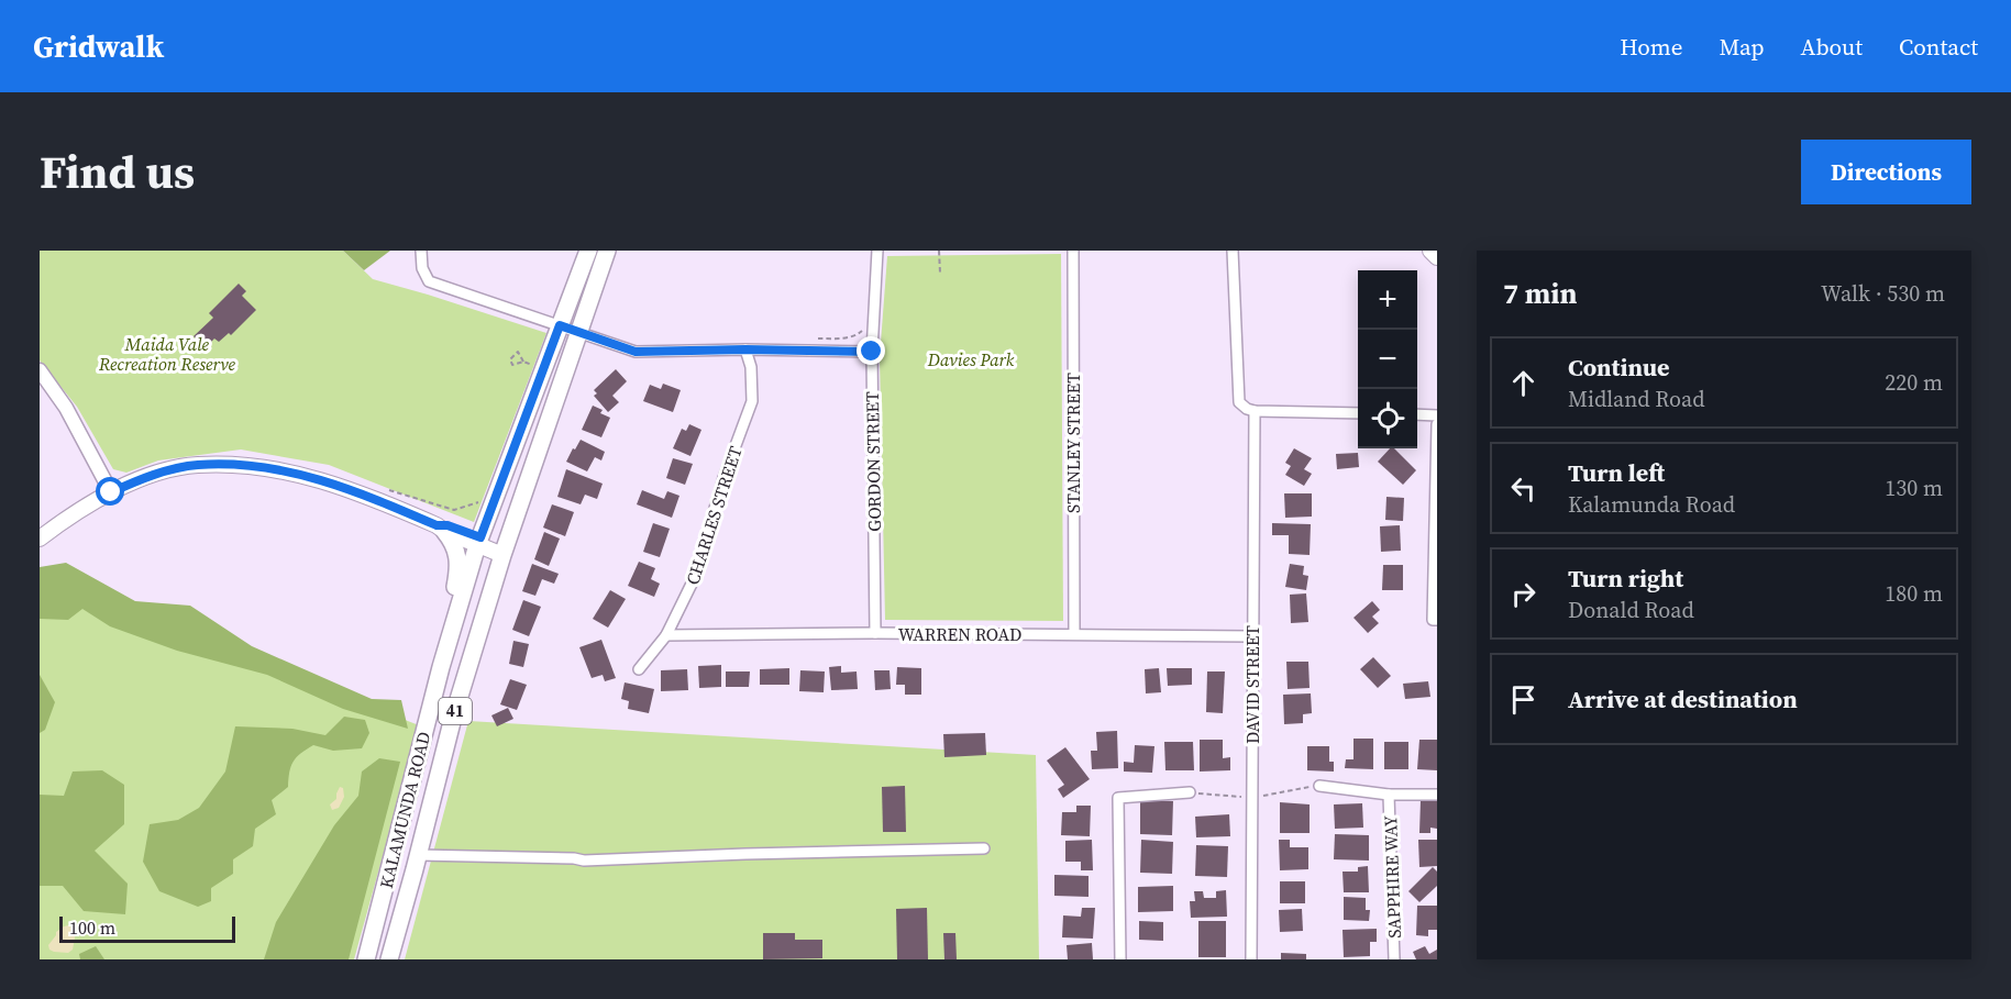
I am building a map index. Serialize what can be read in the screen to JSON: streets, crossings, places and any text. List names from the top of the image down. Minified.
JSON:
{"streets":{"main road":["41","KALAMUNDA ROAD"],"street":["STANLEY STREET","GORDON STREET","CHARLES STREET","WARREN ROAD","DAVID STREET","SAPPHIRE WAY"]},"crossings":[["STANLEY STREET","WARREN ROAD"],["GORDON STREET","WARREN ROAD"],["CHARLES STREET","WARREN ROAD"],["WARREN ROAD","DAVID STREET"]],"parks":["Maida Vale Recreation Reserve","Davies Park"],"scale_bar":"100 m","page":{"header":"Gridwalk","nav":["Home","Map","About","Contact"],"title":"Find us","buttons":"Directions","heading":["7 min","Walk · 530 m"],"map_buttons":["+","−"],"list":[["Continue","Midland Road","220 m"],["Turn left","Kalamunda Road","130 m"],["Turn right","Donald Road","180 m"],"Arrive at destination"],"scale":"100 m"}}
